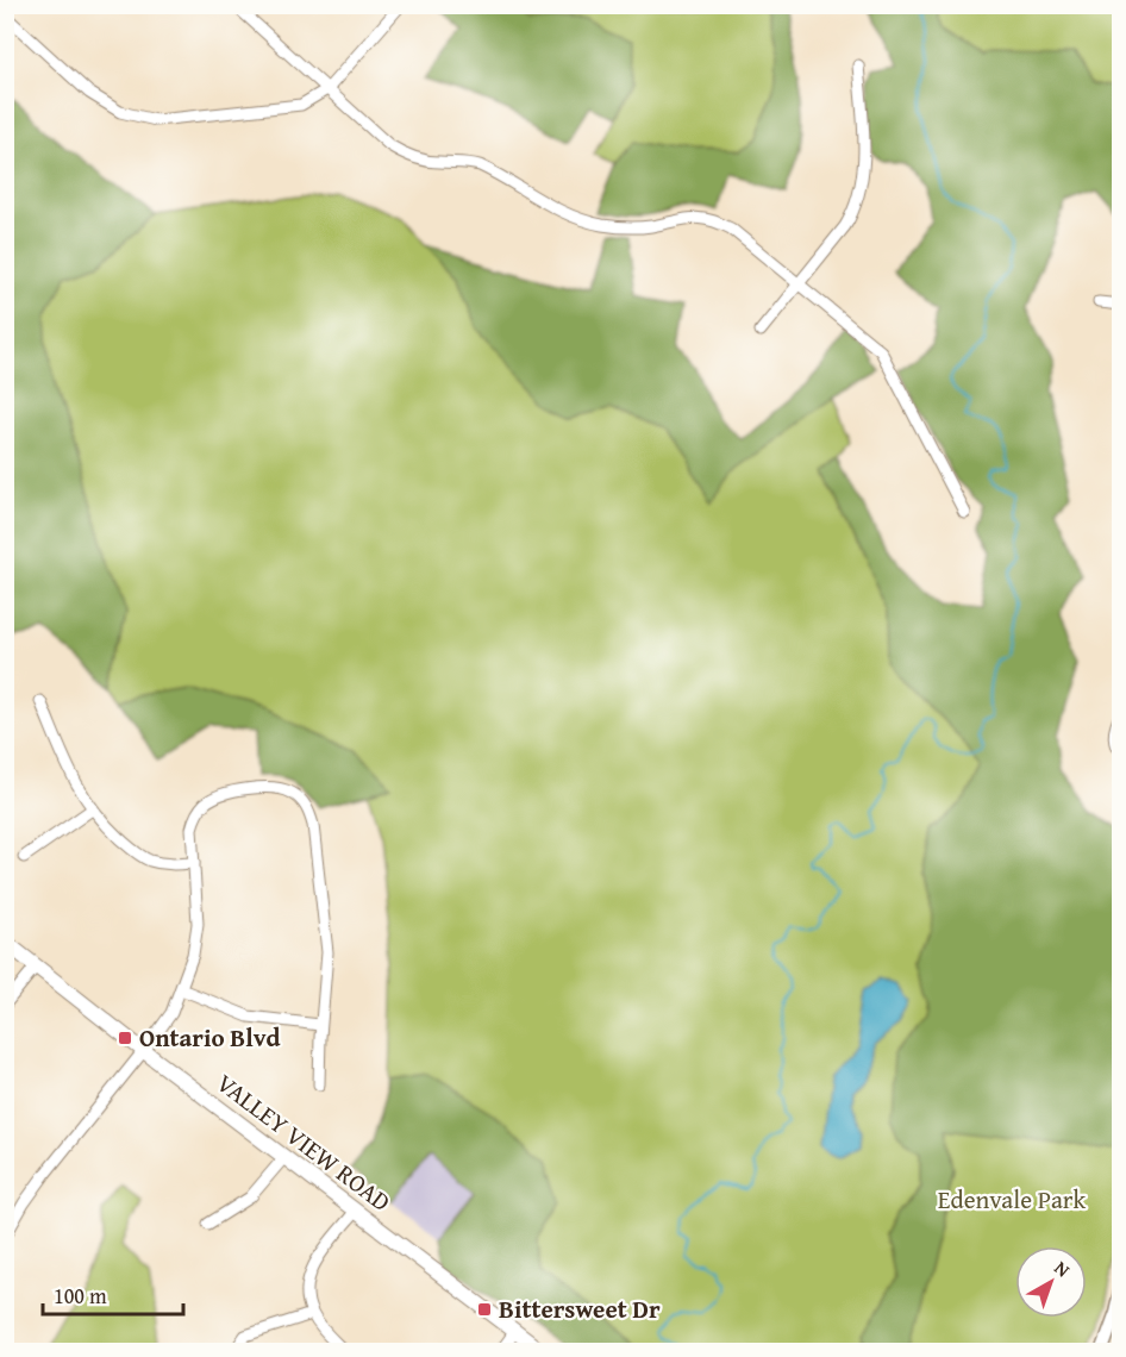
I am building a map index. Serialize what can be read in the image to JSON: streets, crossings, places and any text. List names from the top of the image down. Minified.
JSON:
{"streets":{"main road":["VALLEY VIEW ROAD"]},"parks":["Edenvale Park"],"places":{"transit":["Ontario Blvd","Bittersweet Dr"]},"scale_bar":"100 m","north":"top right"}
